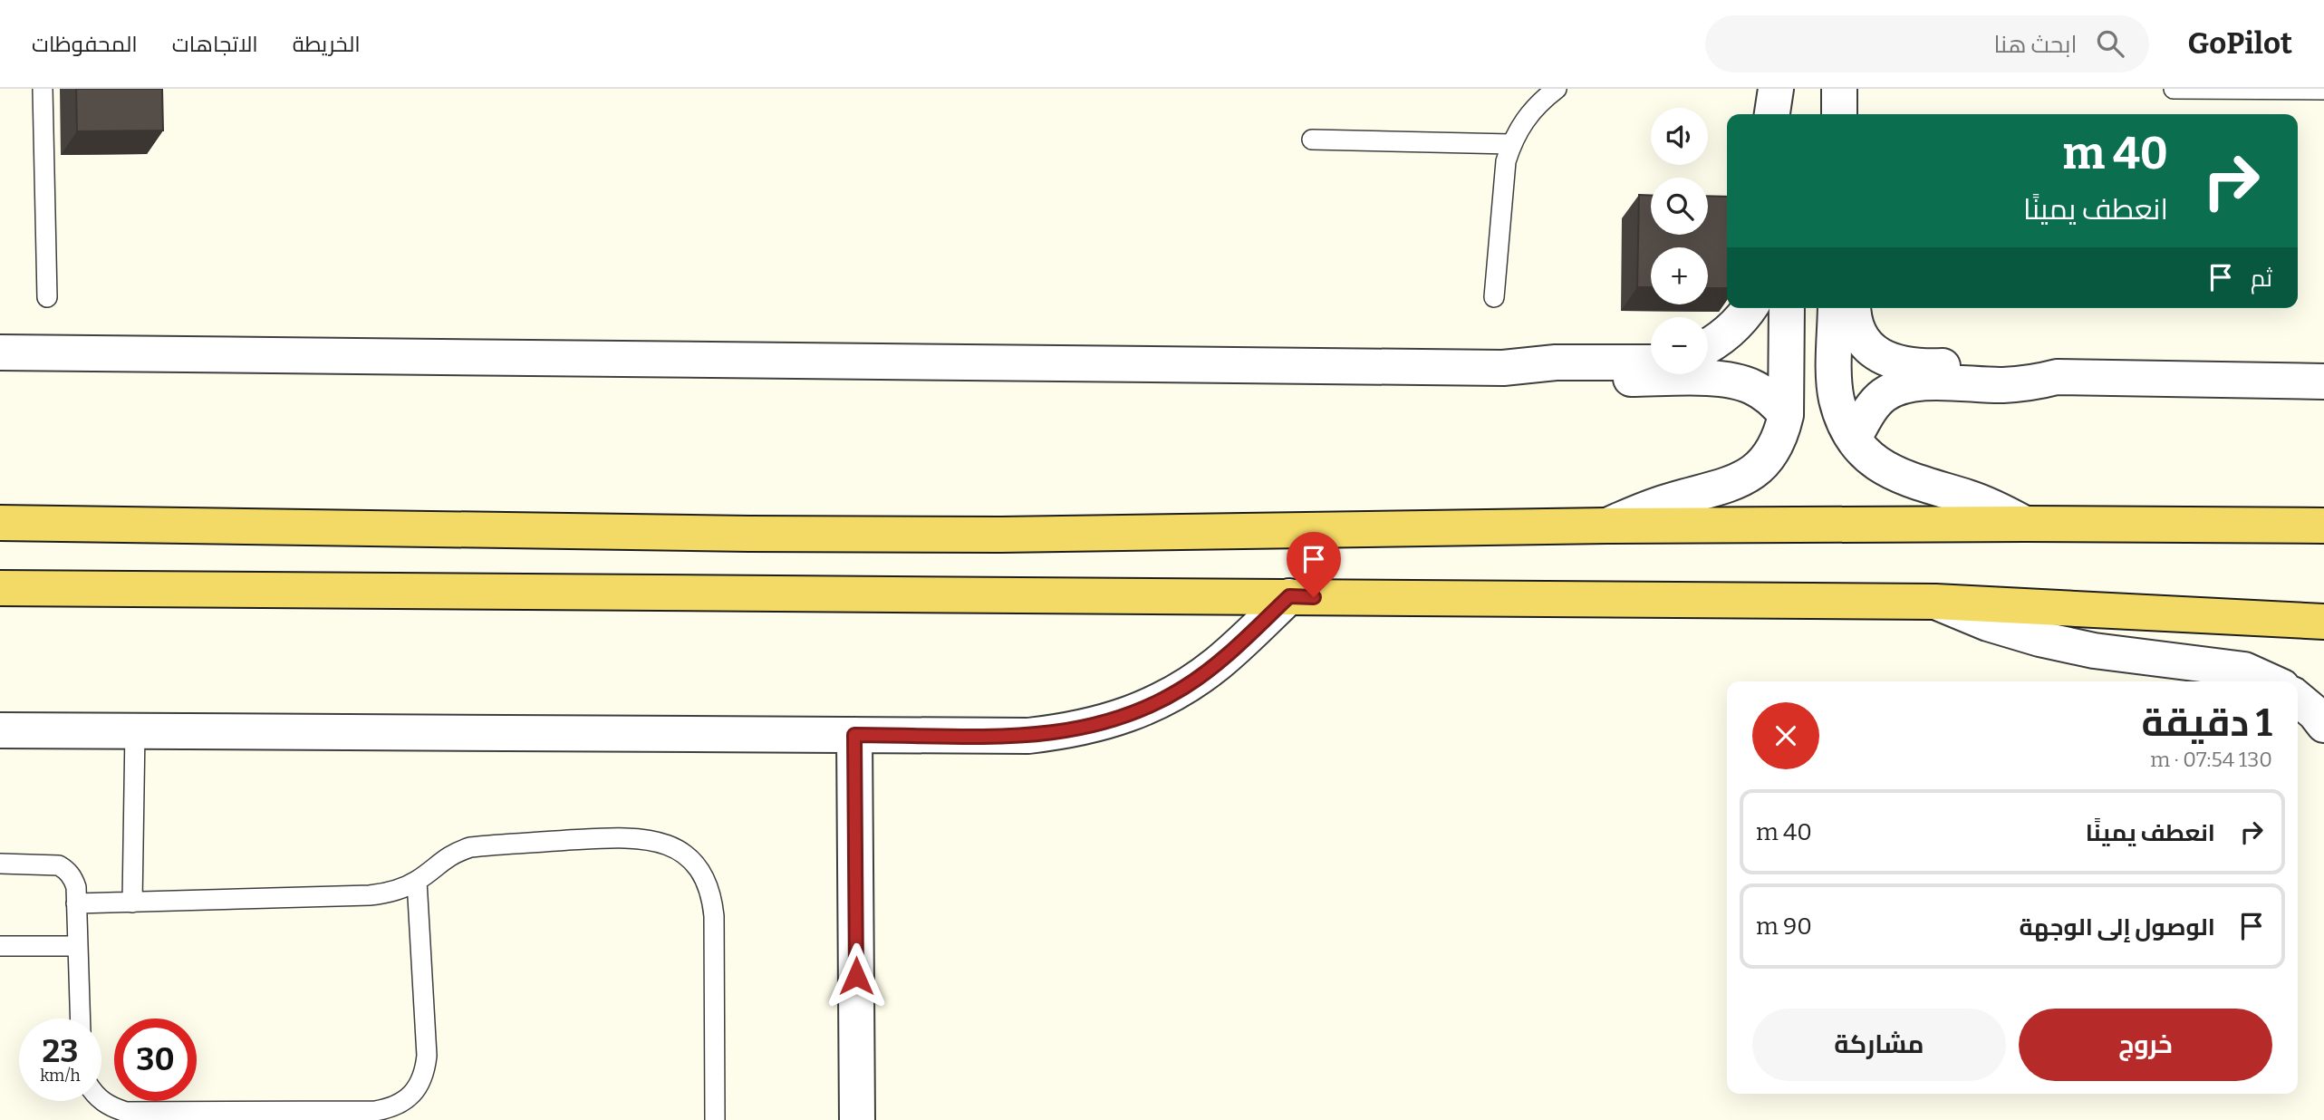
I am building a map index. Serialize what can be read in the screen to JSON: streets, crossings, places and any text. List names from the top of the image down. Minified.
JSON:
{"page":{"header":"GoPilot","search":"ابحث هنا","nav":["الخريطة","الاتجاهات","المحفوظات"],"map_buttons":["+","−"],"turn":["40 m","انعطف يمينًا"],"then":"ثم","heading":["1 دقيقة","130 m · 07:54"],"list":[{"name":"انعطف يمينًا","value":"40 m"},{"name":"الوصول إلى الوجهة","value":"90 m"}],"buttons":["خروج","مشاركة"],"speed":"23 km/h","limit":"30"}}
